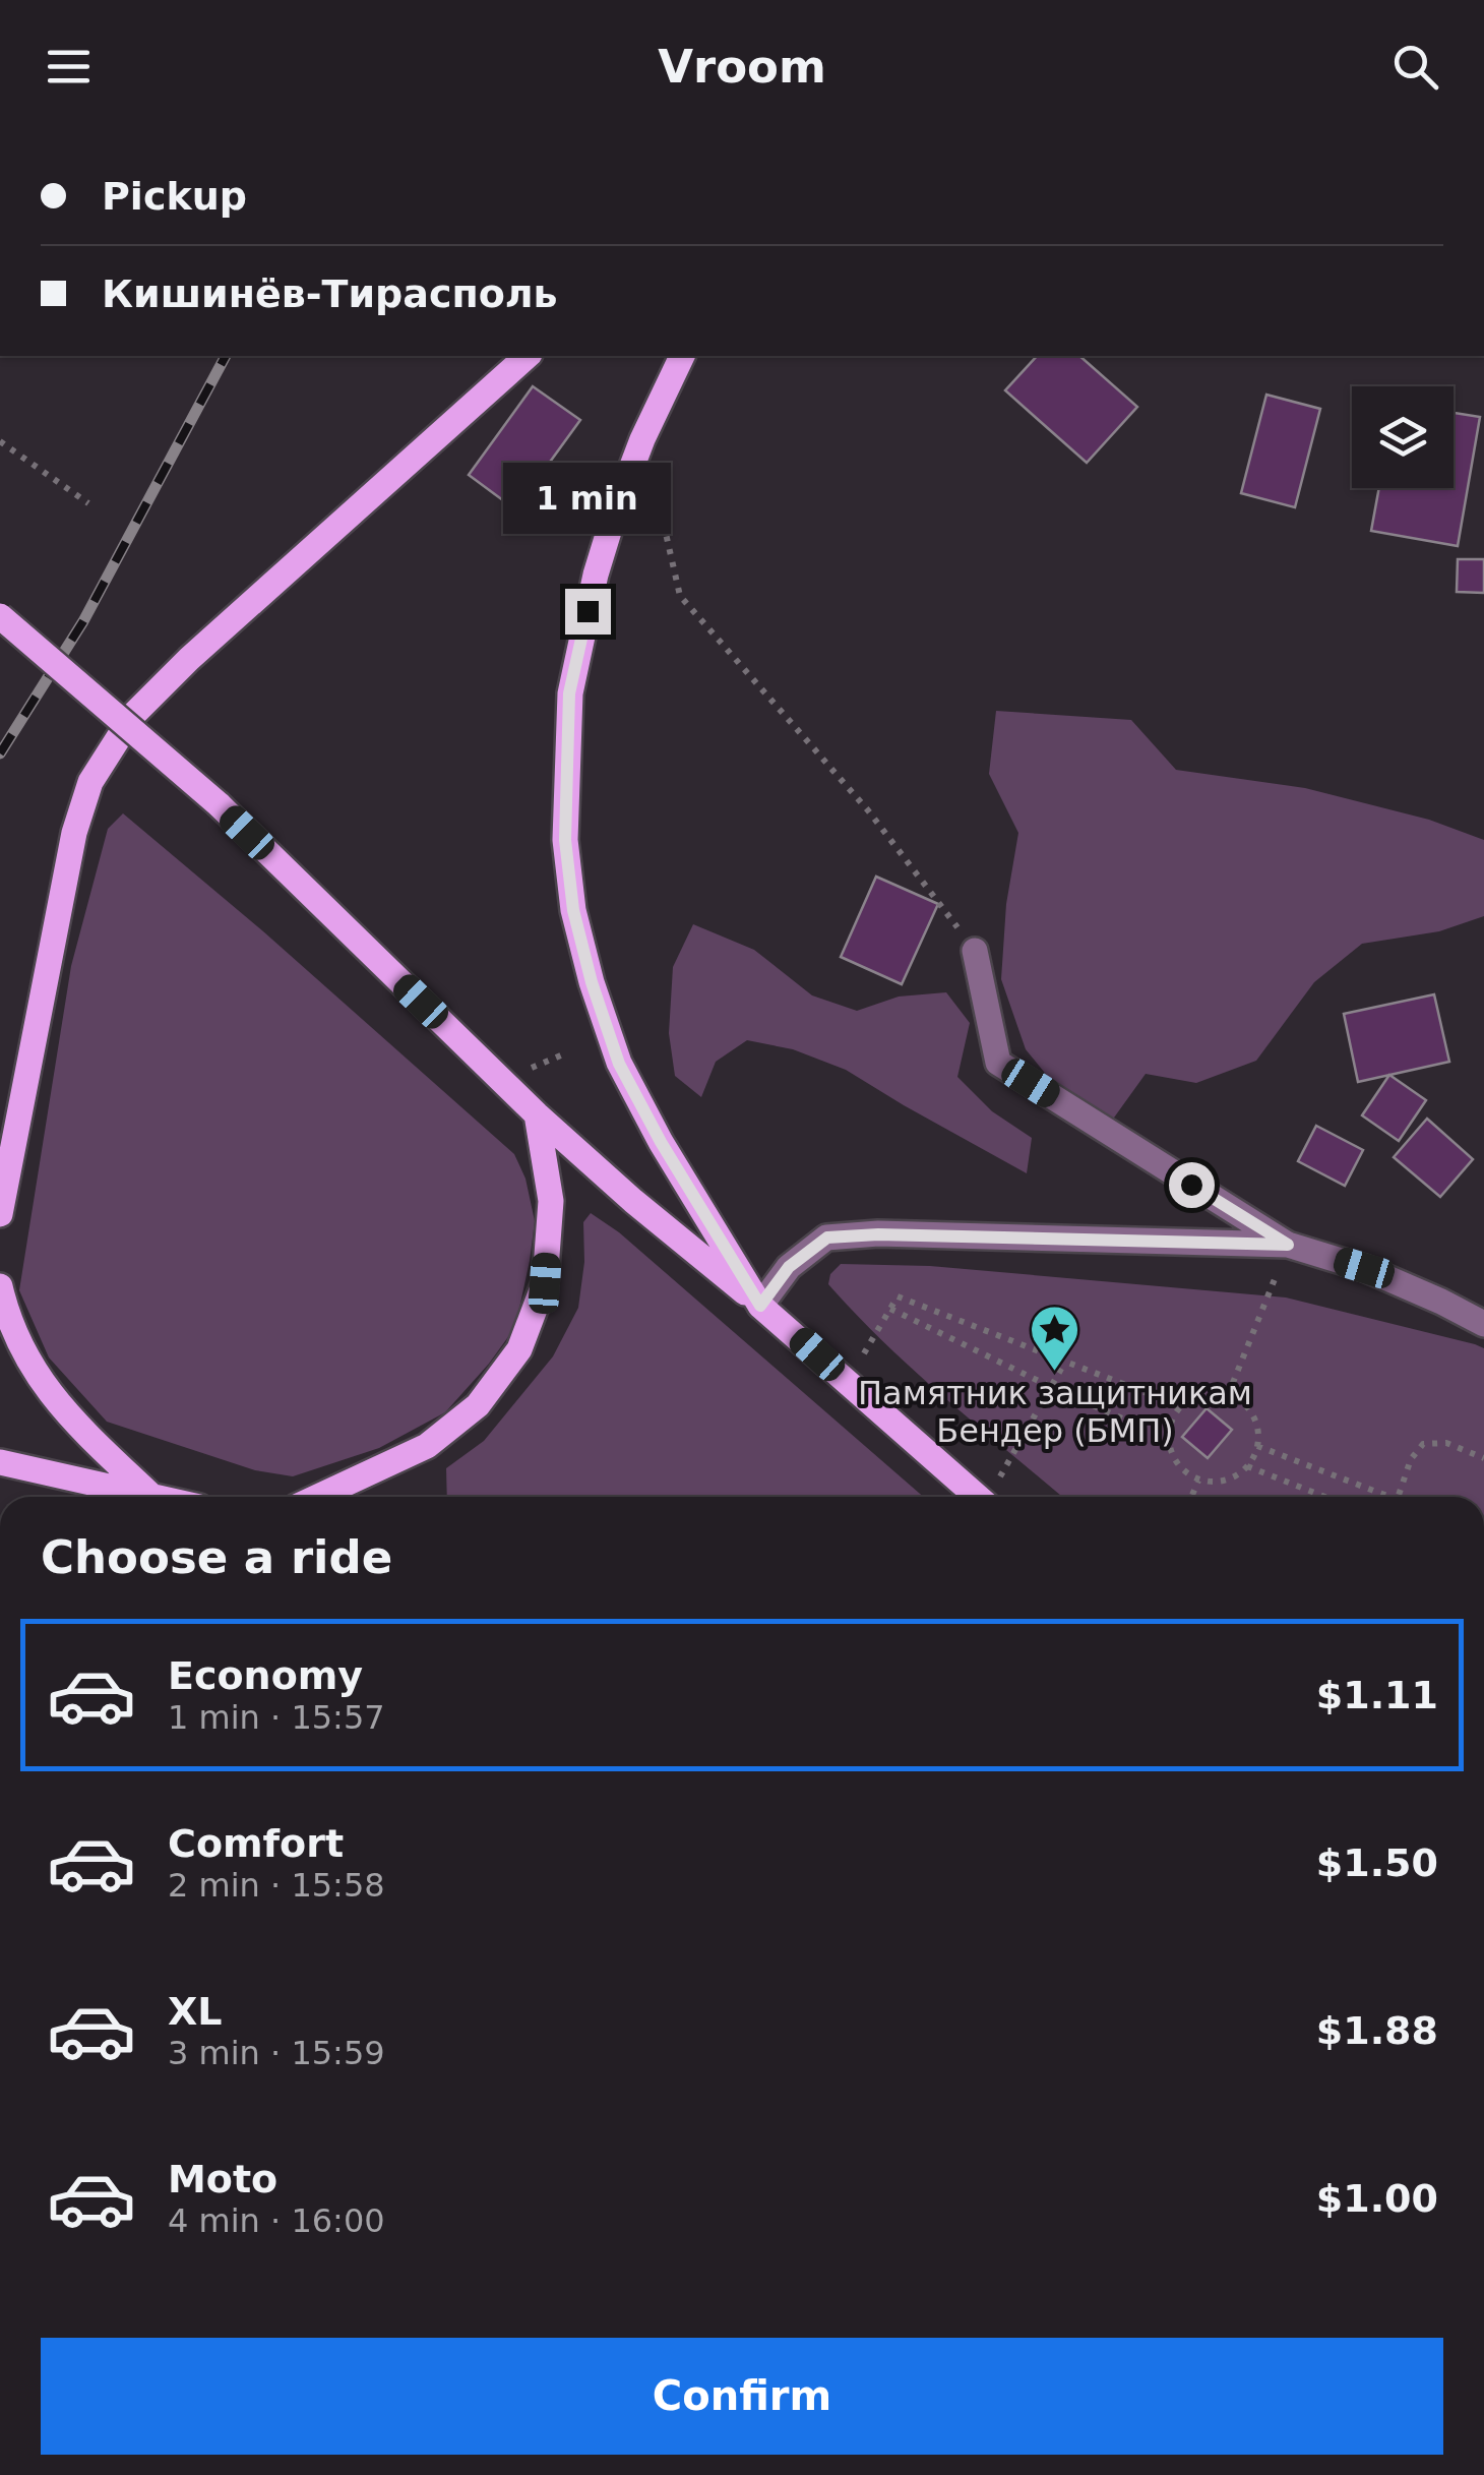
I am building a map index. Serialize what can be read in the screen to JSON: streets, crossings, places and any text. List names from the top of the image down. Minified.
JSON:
{"places":{"place":["Памятник защитникам Бендер (БМП)"]},"page":{"header":"Vroom","banner":["Pickup","Кишинёв-Тирасполь"],"bubble":"1 min","heading":"Choose a ride","list":[{"name":"Economy","note":"1 min · 15:57","value":"$1.11"},{"name":"Comfort","note":"2 min · 15:58","value":"$1.50"},{"name":"XL","note":"3 min · 15:59","value":"$1.88"},{"name":"Moto","note":"4 min · 16:00","value":"$1.00"}],"buttons":"Confirm"}}
